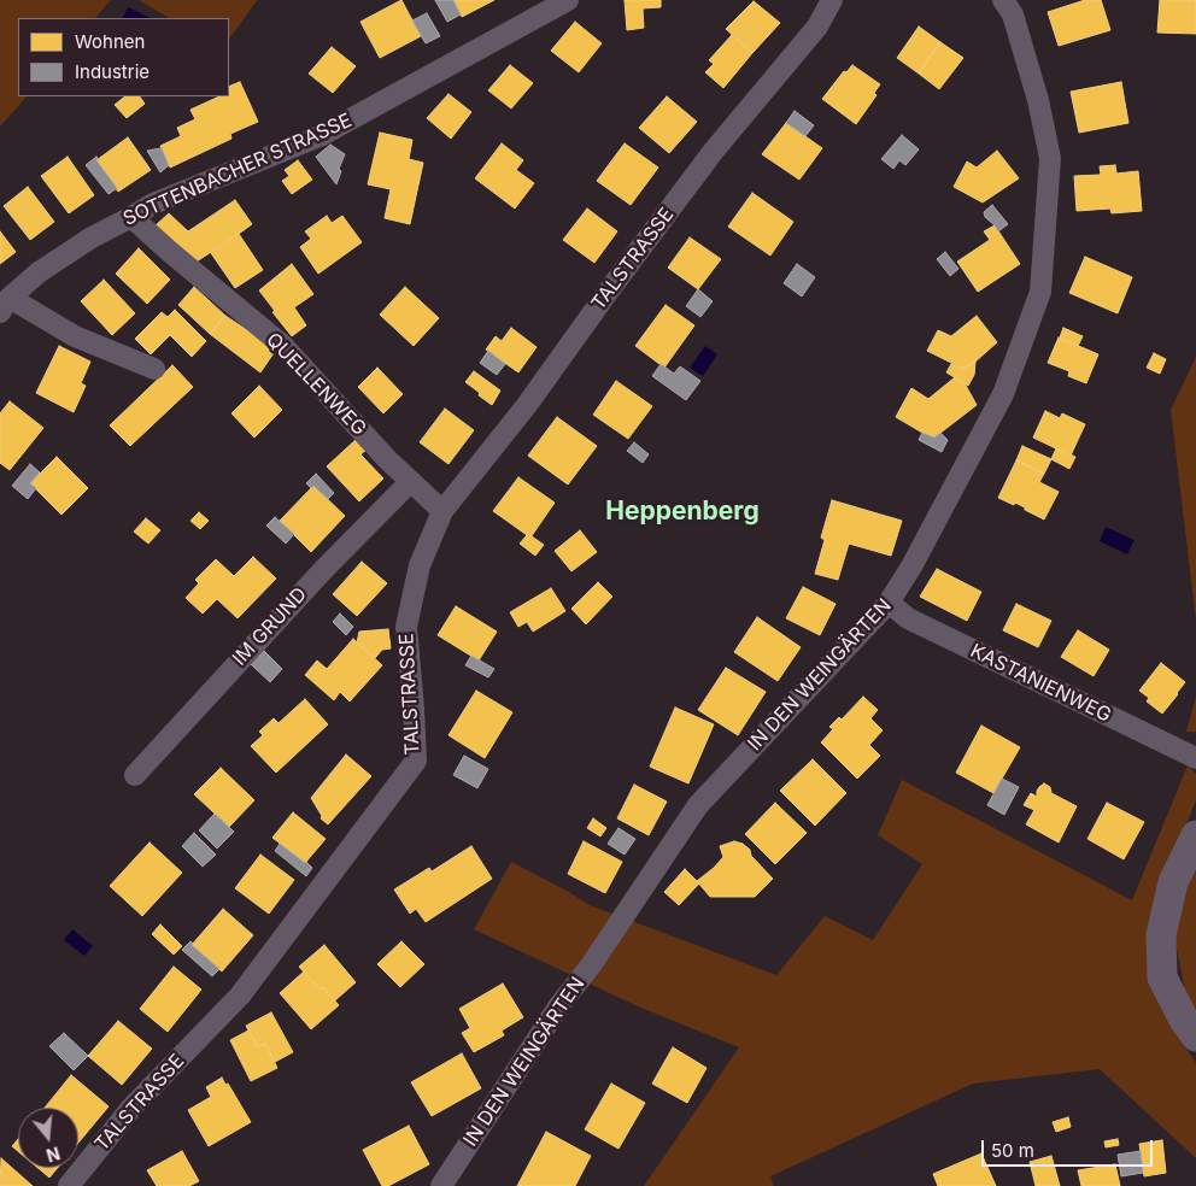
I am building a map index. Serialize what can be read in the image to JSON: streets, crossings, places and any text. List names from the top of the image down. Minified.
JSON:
{"streets":{"street":["SOTTENBACHER STRASSE","TALSTRASSE","QUELLENWEG","IM GRUND","IN DEN WEINGÄRTEN","KASTANIENWEG"]},"crossings":[["SOTTENBACHER STRASSE","QUELLENWEG"],["TALSTRASSE","QUELLENWEG"],["QUELLENWEG","IM GRUND"],["IN DEN WEINGÄRTEN","KASTANIENWEG"]],"districts":["Heppenberg"],"legend":["Wohnen","Industrie"],"scale_bar":"50 m","north":"bottom"}
